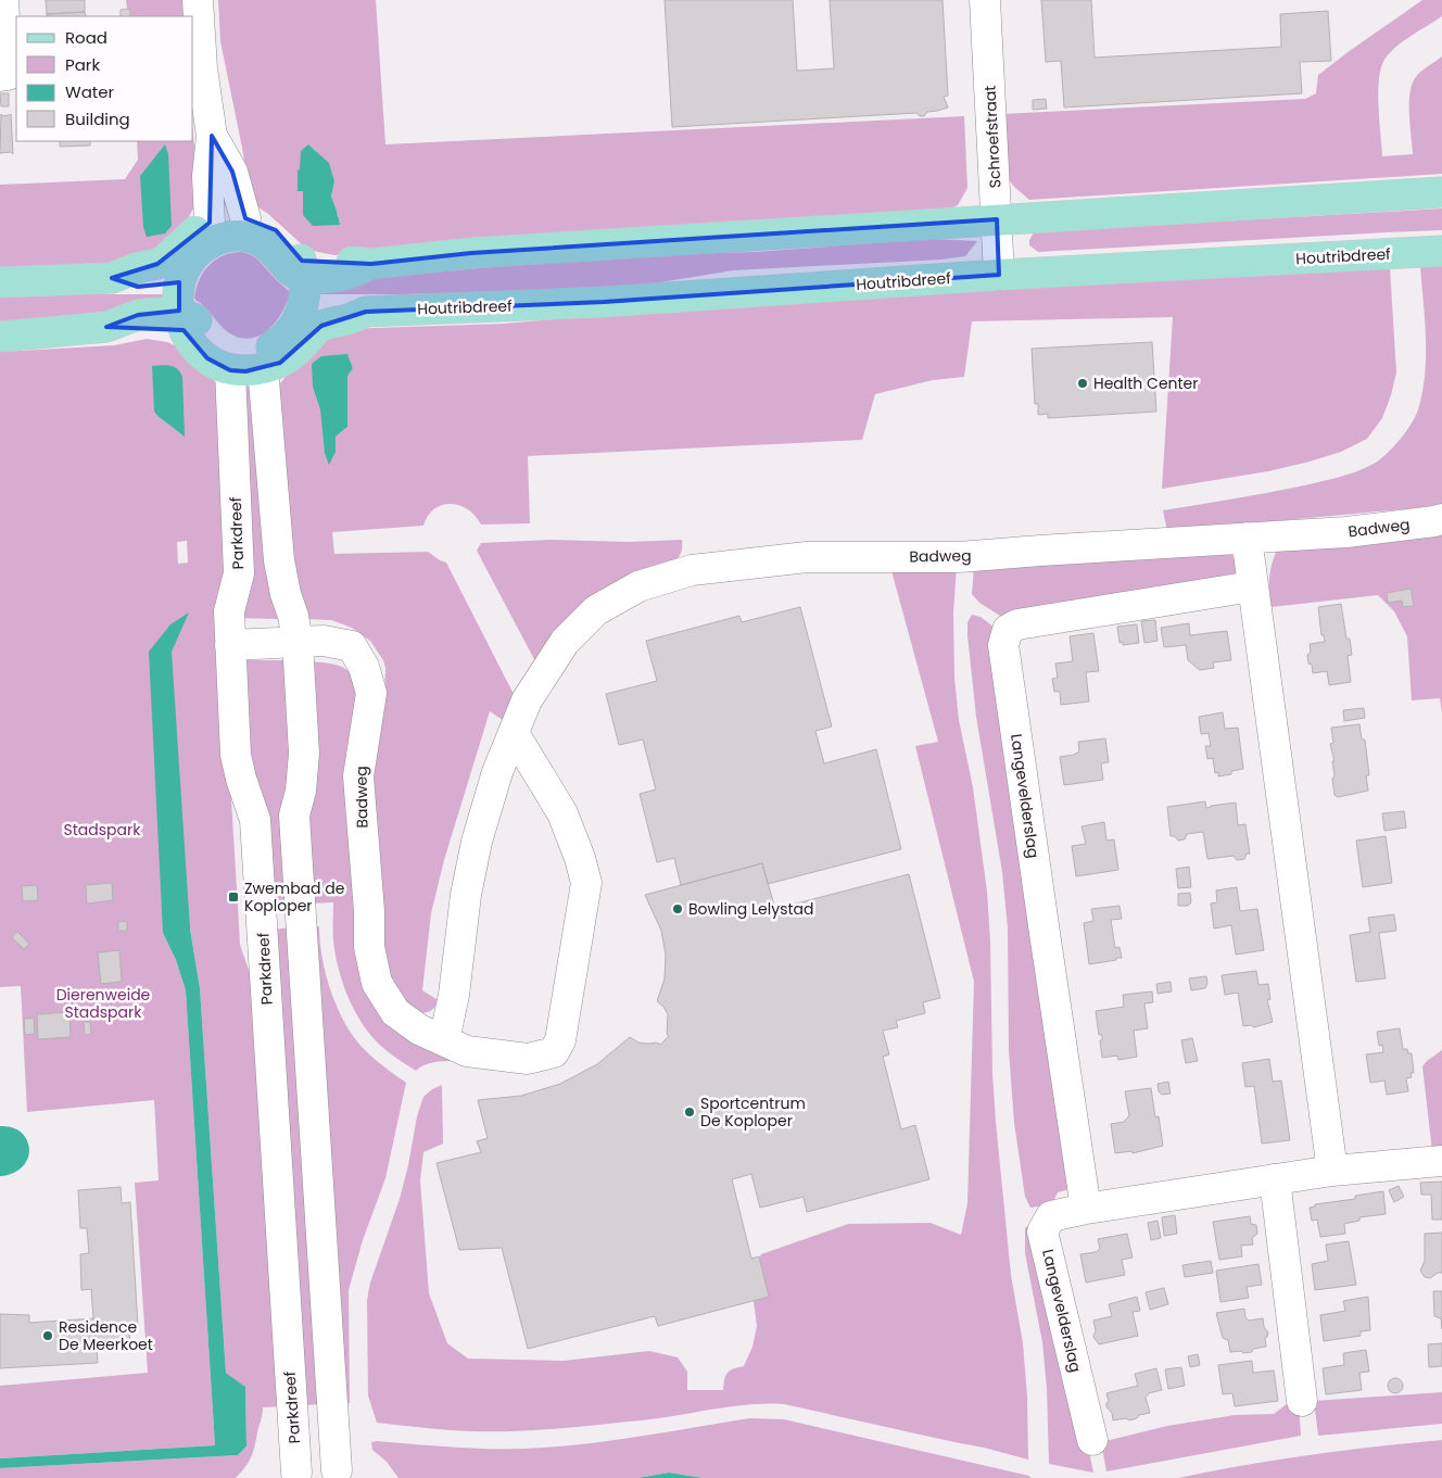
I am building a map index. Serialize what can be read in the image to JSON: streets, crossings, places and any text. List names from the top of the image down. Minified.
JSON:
{"streets":{"main road":["Houtribdreef"],"street":["Schroefstraat","Badweg","Parkdreef","Langevelderslag"]},"crossings":[["Schroefstraat","Houtribdreef"],["Badweg","Parkdreef"]],"parks":["Stadspark","Dierenweide Stadspark"],"places":{"other":["Health Center","Bowling Lelystad","Sportcentrum De Koploper","Residence De Meerkoet"],"transit":["Zwembad de Koploper"]},"legend":["Road","Park","Water","Building"]}
